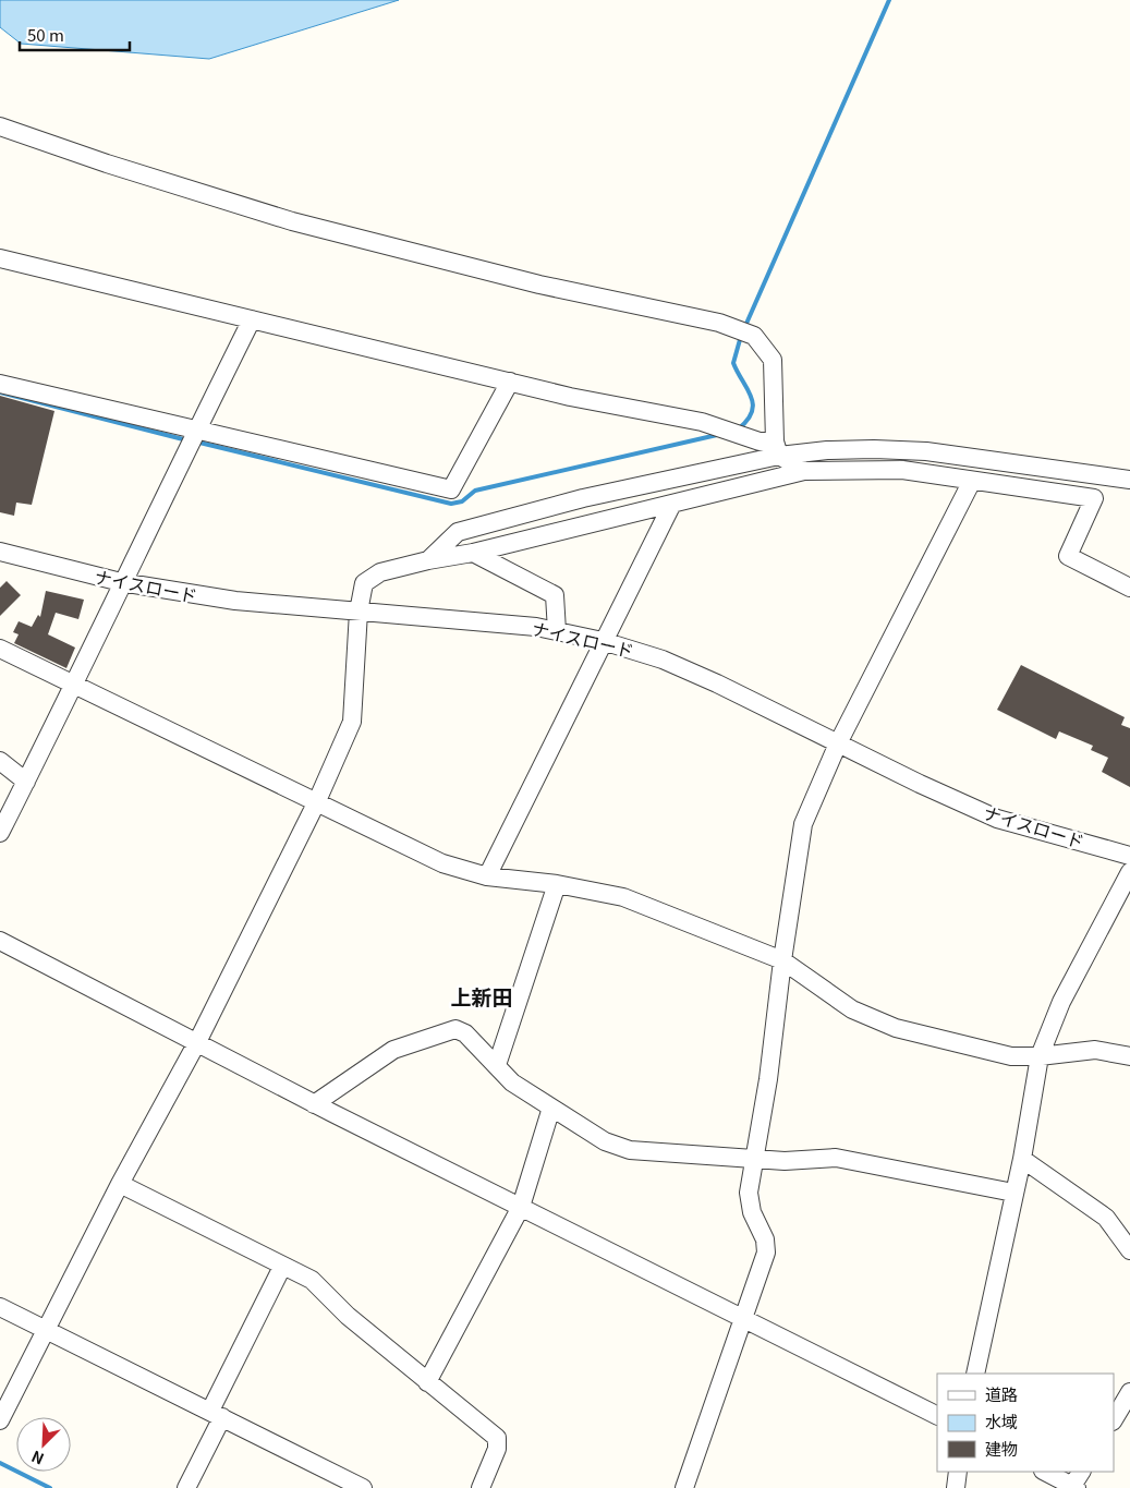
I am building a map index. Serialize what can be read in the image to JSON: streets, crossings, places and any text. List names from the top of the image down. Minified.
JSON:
{"streets":{"street":["ナイスロード"]},"districts":["上新田"],"legend":["道路","水域","建物"],"scale_bar":"50 m","north":"bottom left"}
